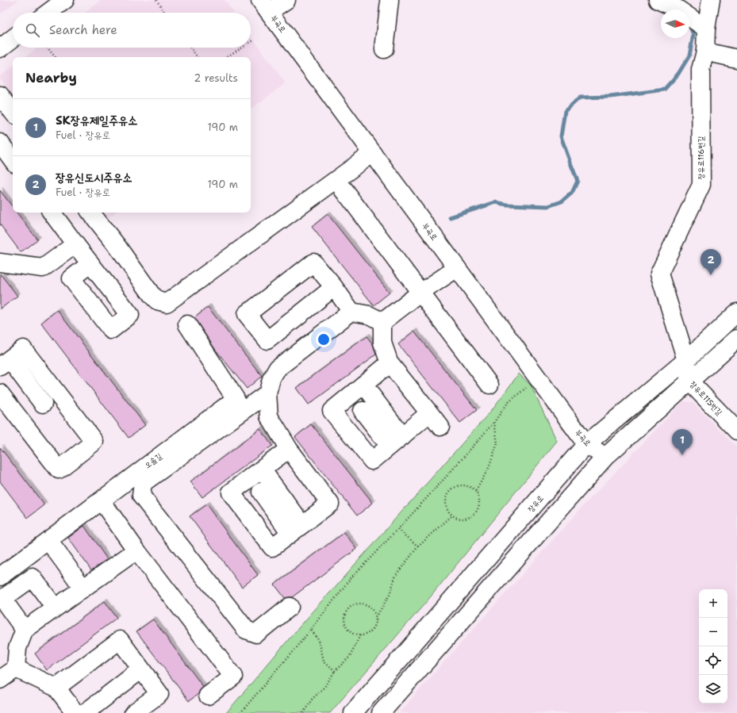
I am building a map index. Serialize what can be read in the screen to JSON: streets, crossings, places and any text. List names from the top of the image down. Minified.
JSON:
{"streets":{"street":["부곡로","장유로116번길","장유로115번길","오솔길","장유로"]},"crossings":[["부곡로","장유로"],["장유로116번길","장유로115번길"],["장유로116번길","장유로"],["장유로115번길","장유로"]],"north":"right","page":{"search":"Search here","heading":["Nearby","2 results"],"list":[{"mark":"1","name":"SK장유제일주유소","note":"Fuel · 장유로","value":"190 m"},{"mark":"2","name":"장유신도시주유소","note":"Fuel · 장유로","value":"190 m"}],"pins":["2","1"],"map_buttons":["+","−"]}}
